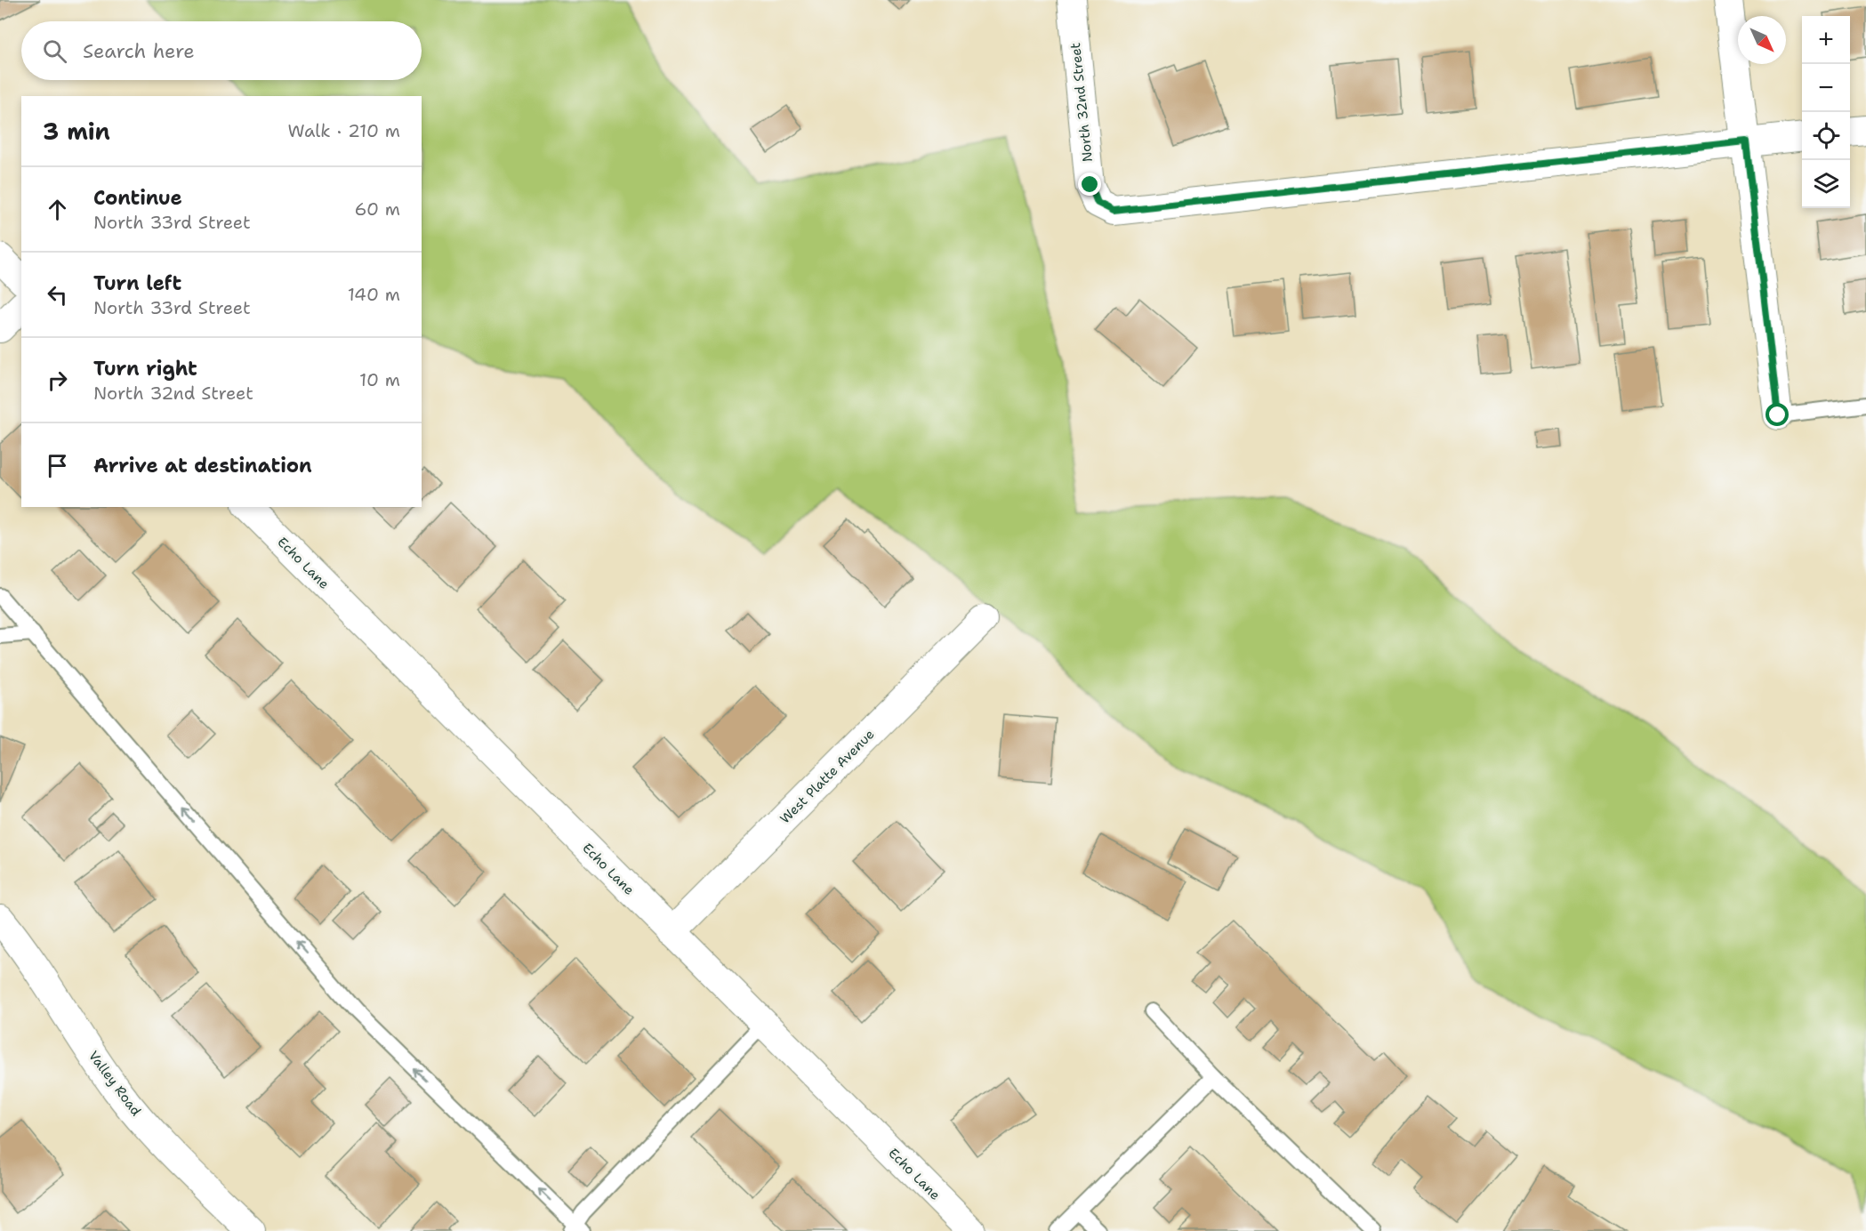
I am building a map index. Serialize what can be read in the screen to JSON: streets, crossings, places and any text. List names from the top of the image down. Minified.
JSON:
{"streets":{"street":["North 32nd Street","Echo Lane","West Platte Avenue","Valley Road"]},"crossings":[["Echo Lane","West Platte Avenue"]],"north":"bottom right","page":{"map_buttons":["+","−"],"search":"Search here","heading":["3 min","Walk · 210 m"],"list":[["Continue","North 33rd Street","60 m"],["Turn left","North 33rd Street","140 m"],["Turn right","North 32nd Street","10 m"],"Arrive at destination"]}}
